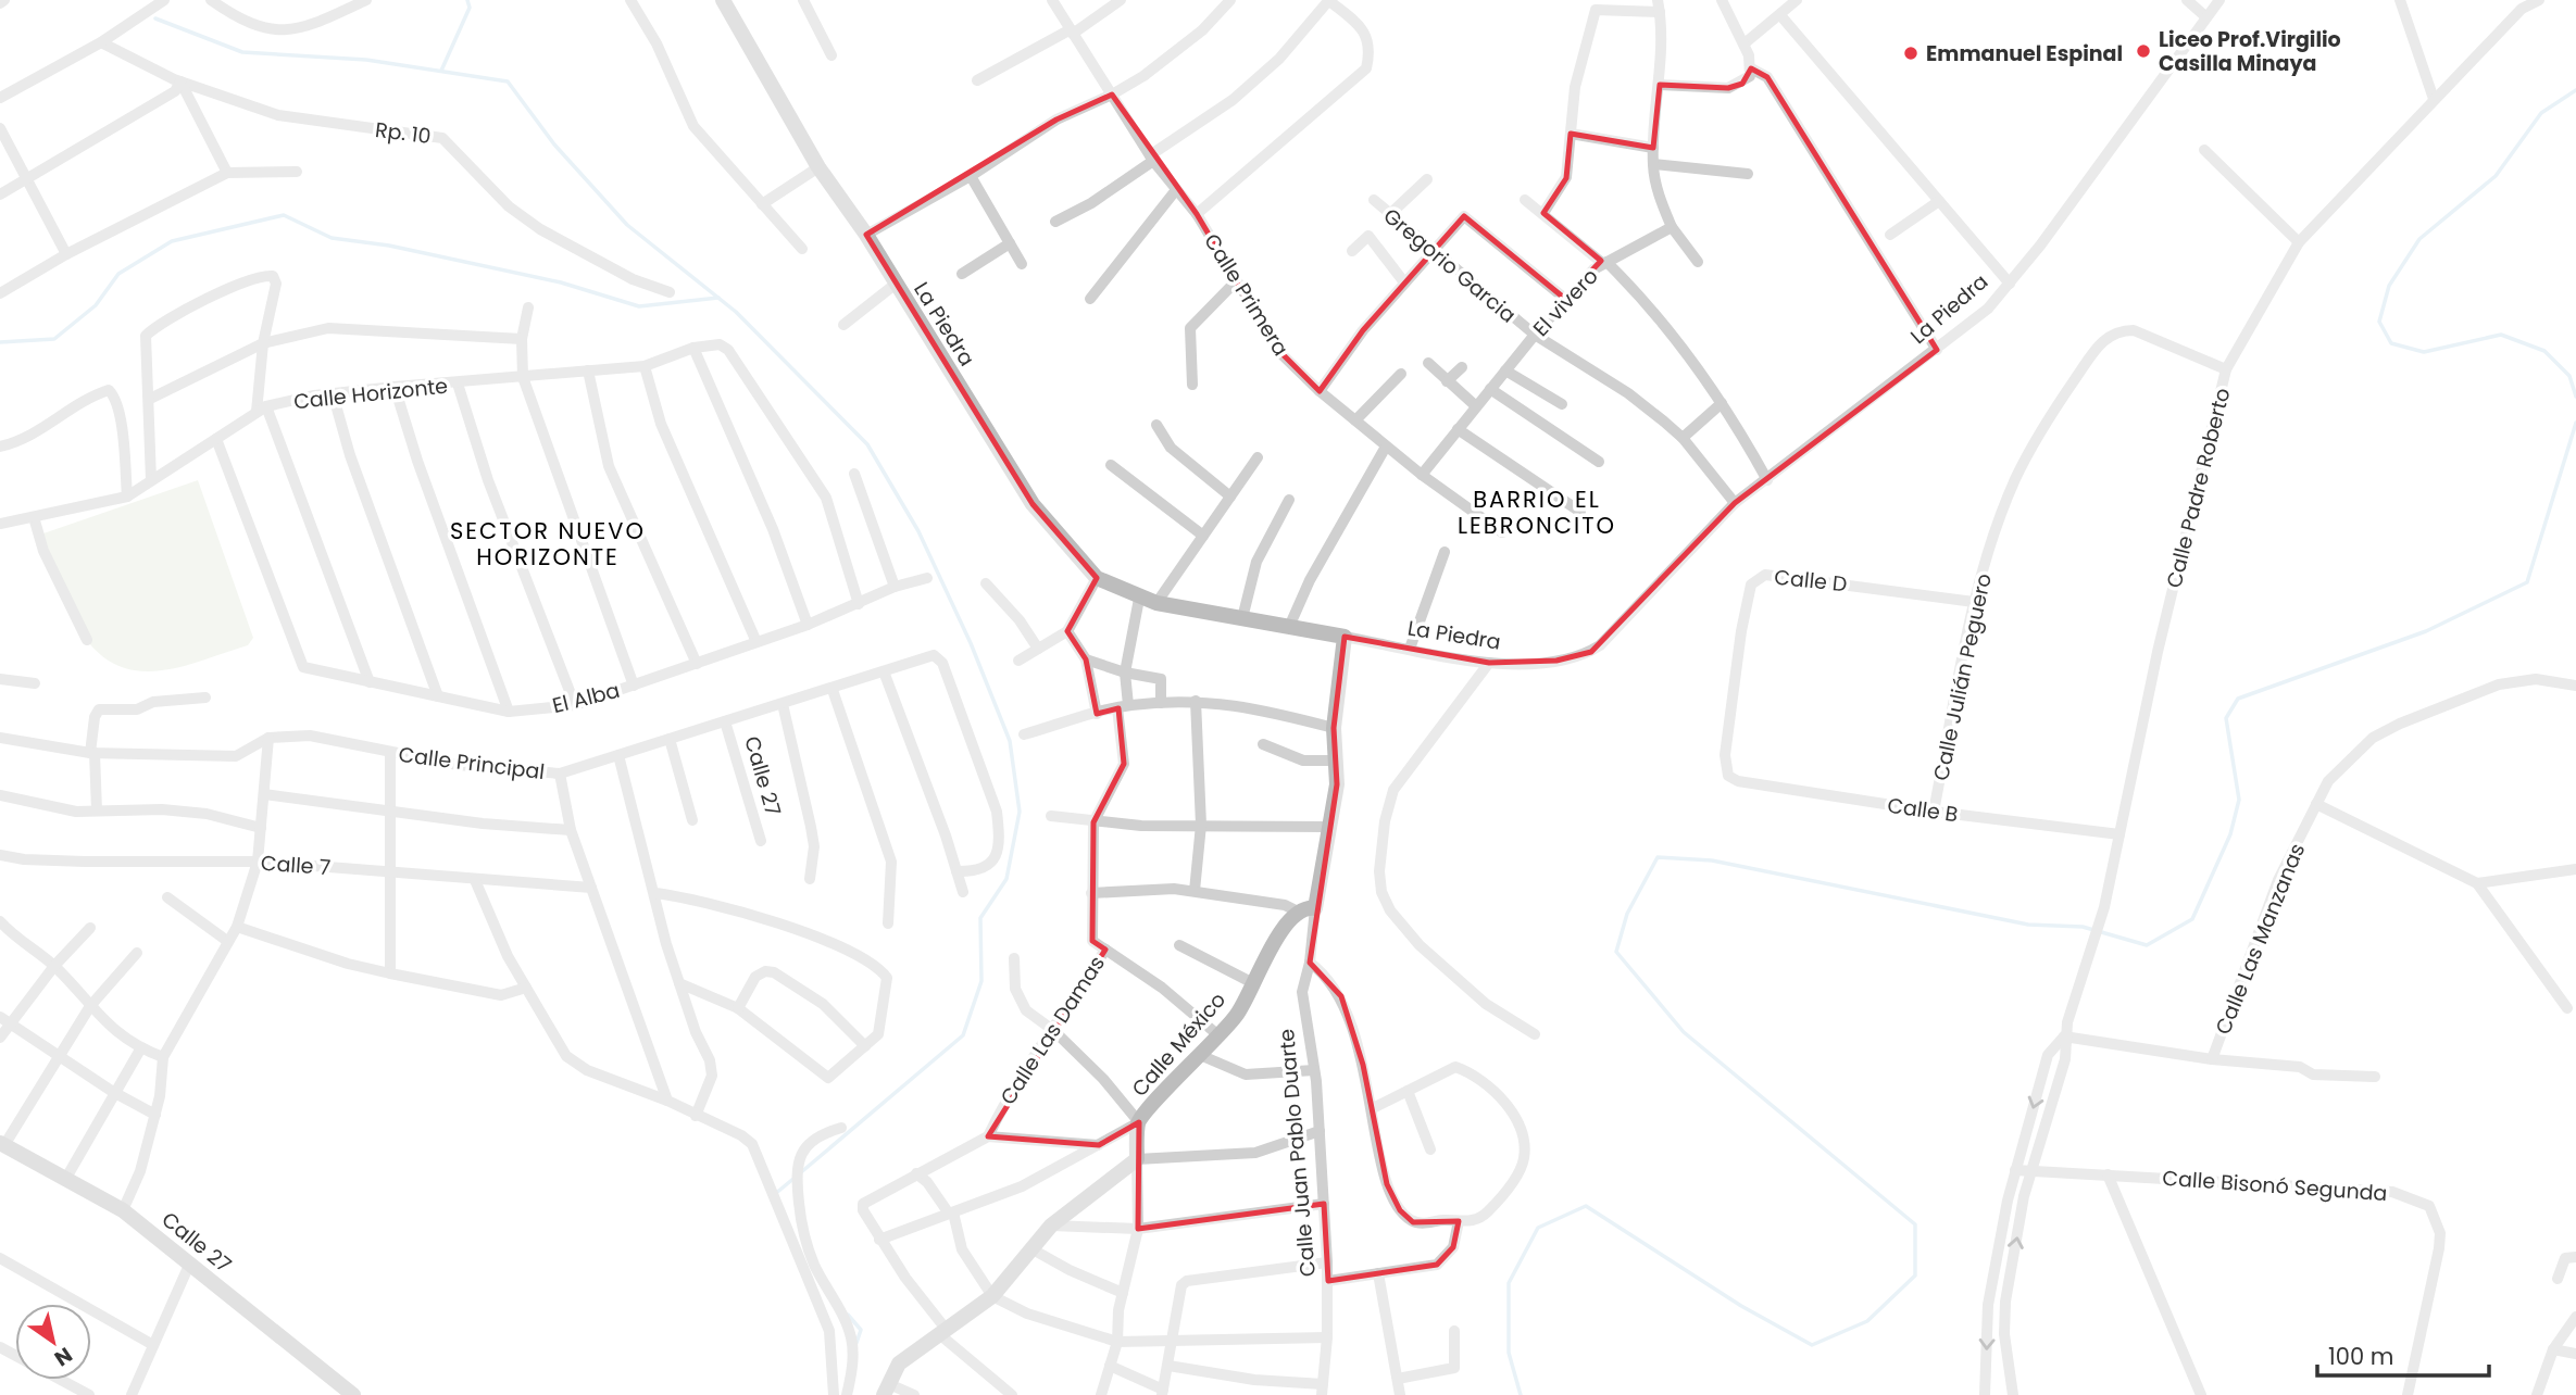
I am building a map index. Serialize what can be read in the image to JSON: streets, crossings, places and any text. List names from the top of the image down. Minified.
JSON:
{"streets":{"street":["Rp. 10","Gregorio Garcia","Calle Primera","El vivero","La Piedra","Calle Horizonte","Calle Padre Roberto","Calle D","Calle Julián Peguero","El Alba","Calle Principal","Calle 27","Calle B","Calle 7","Calle Las Manzanas","Calle Las Damas","Calle México","Calle Juan Pablo Duarte","Calle Bisonó Segunda"]},"crossings":[["Gregorio Garcia","El vivero"],["Gregorio Garcia","La Piedra"],["Calle Primera","El vivero"],["La Piedra","Calle Las Damas"],["La Piedra","Calle Juan Pablo Duarte"],["Calle Horizonte","El Alba"],["Calle Padre Roberto","Calle Julián Peguero"],["Calle Padre Roberto","Calle B"],["Calle D","Calle Julián Peguero"],["Calle D","Calle B"],["Calle Julián Peguero","Calle B"],["Calle Principal","Calle 27"]],"districts":["BARRIO EL LEBRONCITO","SECTOR NUEVO HORIZONTE"],"places":["Liceo Prof.Virgilio Casilla Minaya","Emmanuel Espinal"],"scale_bar":"100 m","north":"bottom right"}
